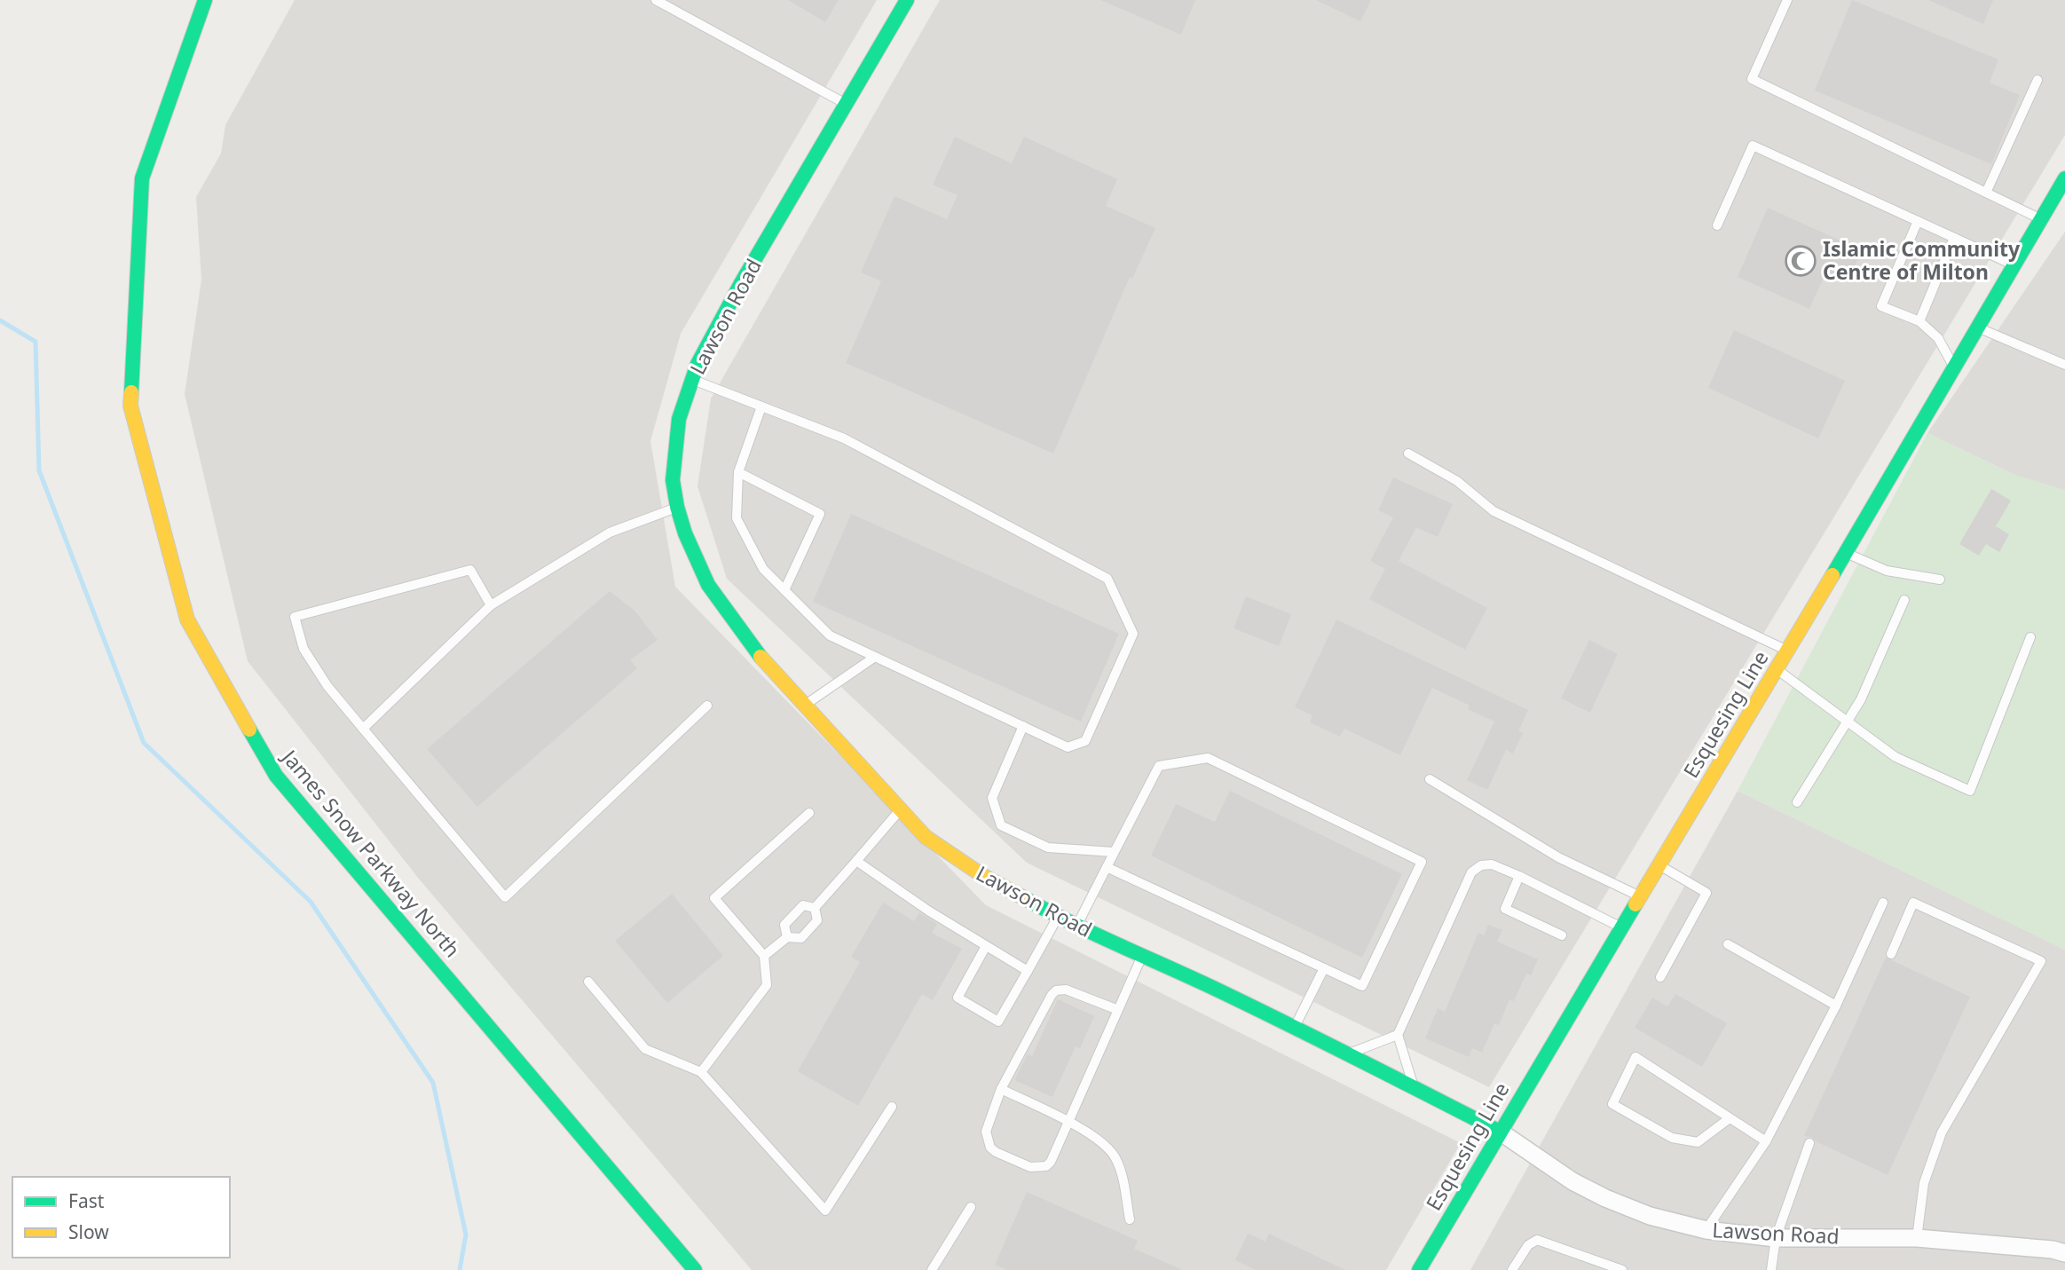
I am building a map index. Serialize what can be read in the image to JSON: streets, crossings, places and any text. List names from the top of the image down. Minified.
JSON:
{"streets":{"street":["Lawson Road","Esquesing Line","James Snow Parkway North"]},"crossings":[["Lawson Road","Esquesing Line"]],"places":{"mosque":["Islamic Community Centre of Milton"]},"legend":["Fast","Slow"]}
